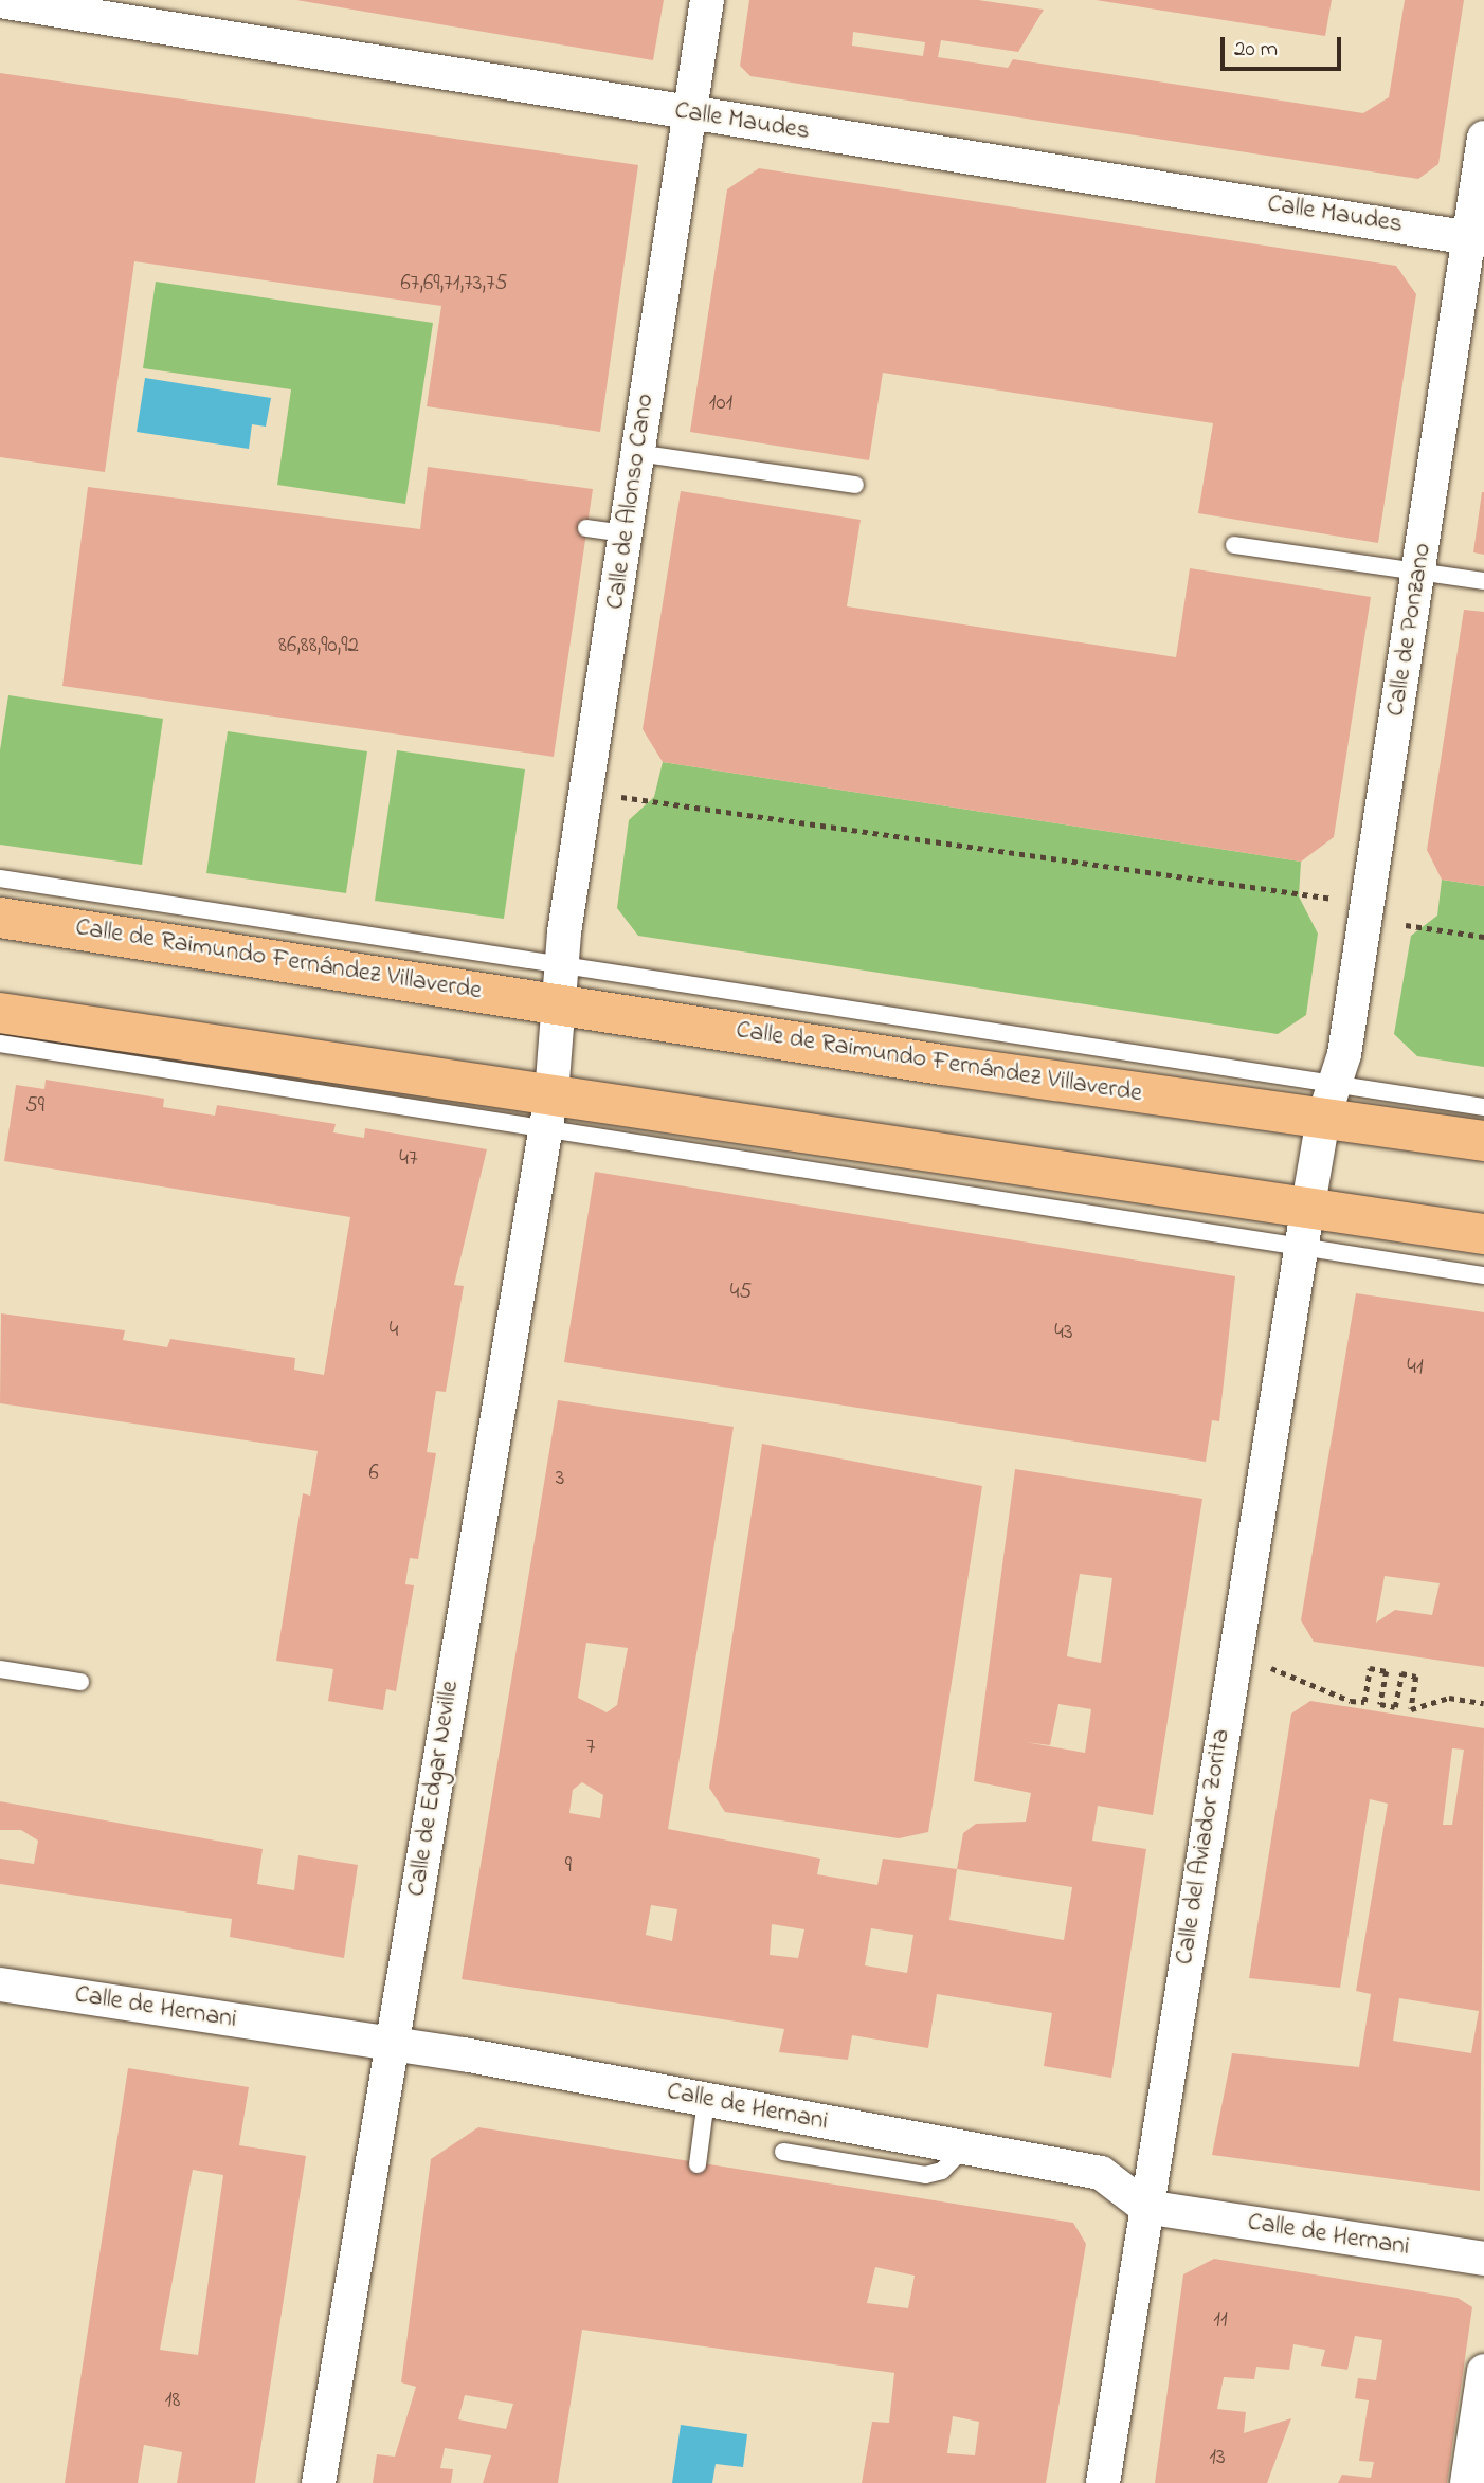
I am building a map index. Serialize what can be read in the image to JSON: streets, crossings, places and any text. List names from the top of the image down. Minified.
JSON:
{"streets":{"main road":["Calle de Raimundo Fernández Villaverde"],"street":["Calle Maudes","Calle de Alonso Cano","Calle de Ponzano","Calle de Edgar Neville","Calle del Aviador Zorita","Calle de Hernani"]},"crossings":[["Calle Maudes","Calle de Alonso Cano"],["Calle Maudes","Calle de Ponzano"],["Calle de Alonso Cano","Calle de Raimundo Fernández Villaverde"],["Calle de Ponzano","Calle de Raimundo Fernández Villaverde"],["Calle de Edgar Neville","Calle de Hernani"],["Calle del Aviador Zorita","Calle de Hernani"]],"house_numbers":["67,69,71,73,75","101","86,88,90,92","59","47","45","4","43","41","6","3","7","9","11","18","13"],"scale_bar":"20 m"}
